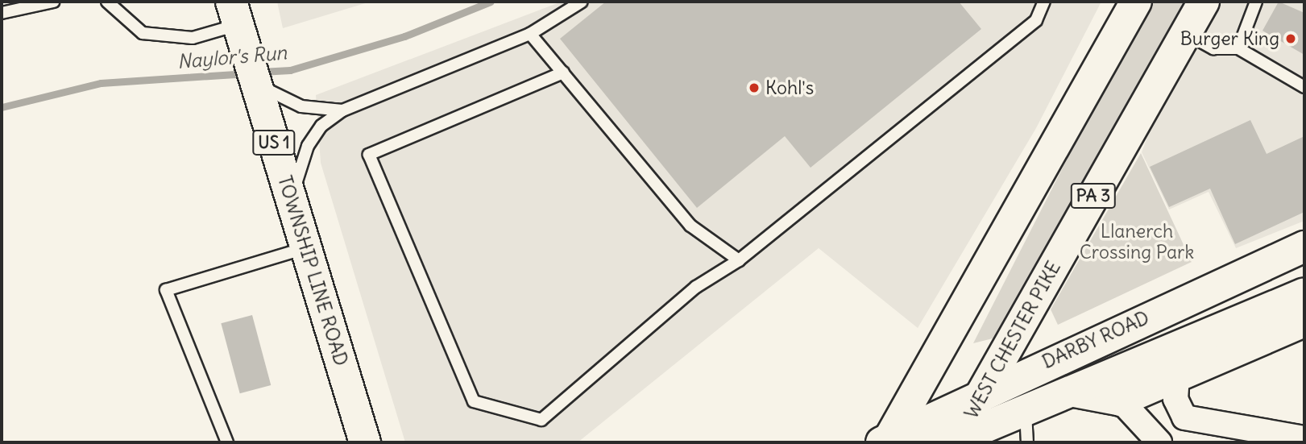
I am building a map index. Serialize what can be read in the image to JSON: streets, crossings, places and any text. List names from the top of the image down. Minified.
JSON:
{"streets":{"main road":["US 1","PA 3","TOWNSHIP LINE ROAD","WEST CHESTER PIKE","DARBY ROAD"]},"crossings":[["WEST CHESTER PIKE","DARBY ROAD"]],"water":["Naylor's Run"],"parks":["Llanerch Crossing Park"],"places":["Burger King","Kohl's"]}
